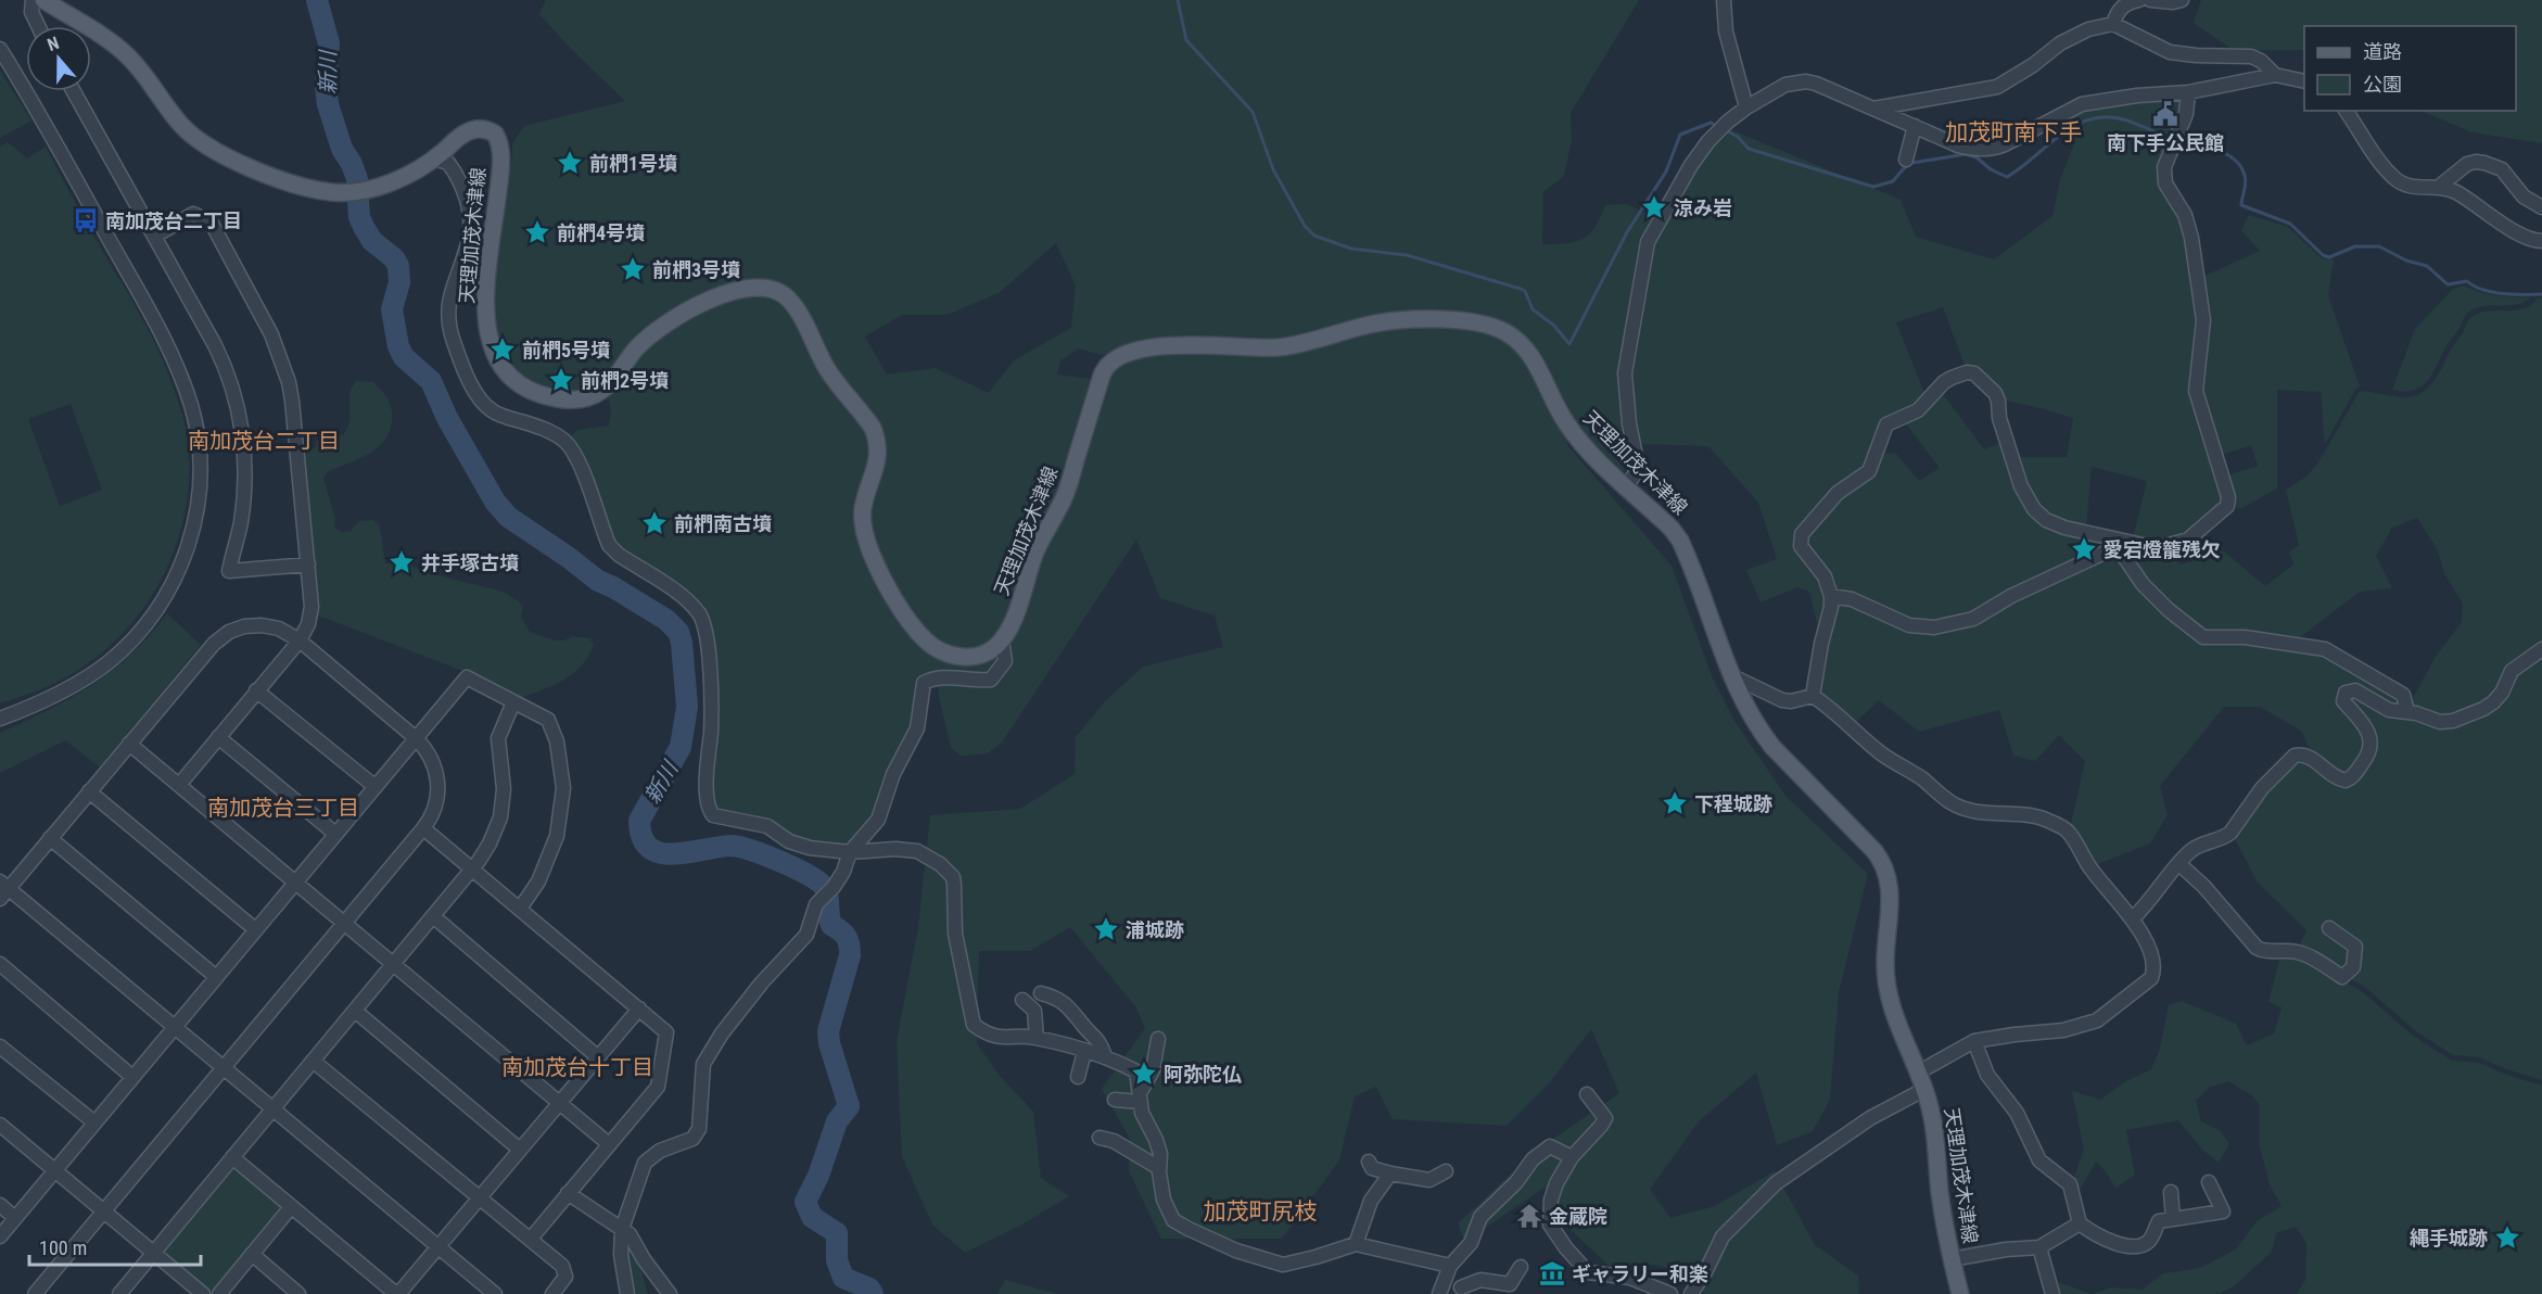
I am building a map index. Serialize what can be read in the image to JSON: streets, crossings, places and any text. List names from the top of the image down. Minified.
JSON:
{"streets":{"main road":["天理加茂木津線"]},"districts":["加茂町南下手","南加茂台二丁目","南加茂台三丁目","南加茂台十丁目","加茂町尻枝"],"water":["新川"],"places":{"public building":["南下手公民館"],"place":["前椚1号墳","涼み岩","前椚4号墳","前椚3号墳","前椚5号墳","前椚2号墳","前椚南古墳","愛宕燈籠残欠","井手塚古墳","下程城跡","浦城跡","阿弥陀仏","縄手城跡"],"bus stop":["南加茂台二丁目"],"temple":["金蔵院"],"museum":["ギャラリー和楽"]},"legend":["道路","公園"],"scale_bar":"100 m","north":"top"}
